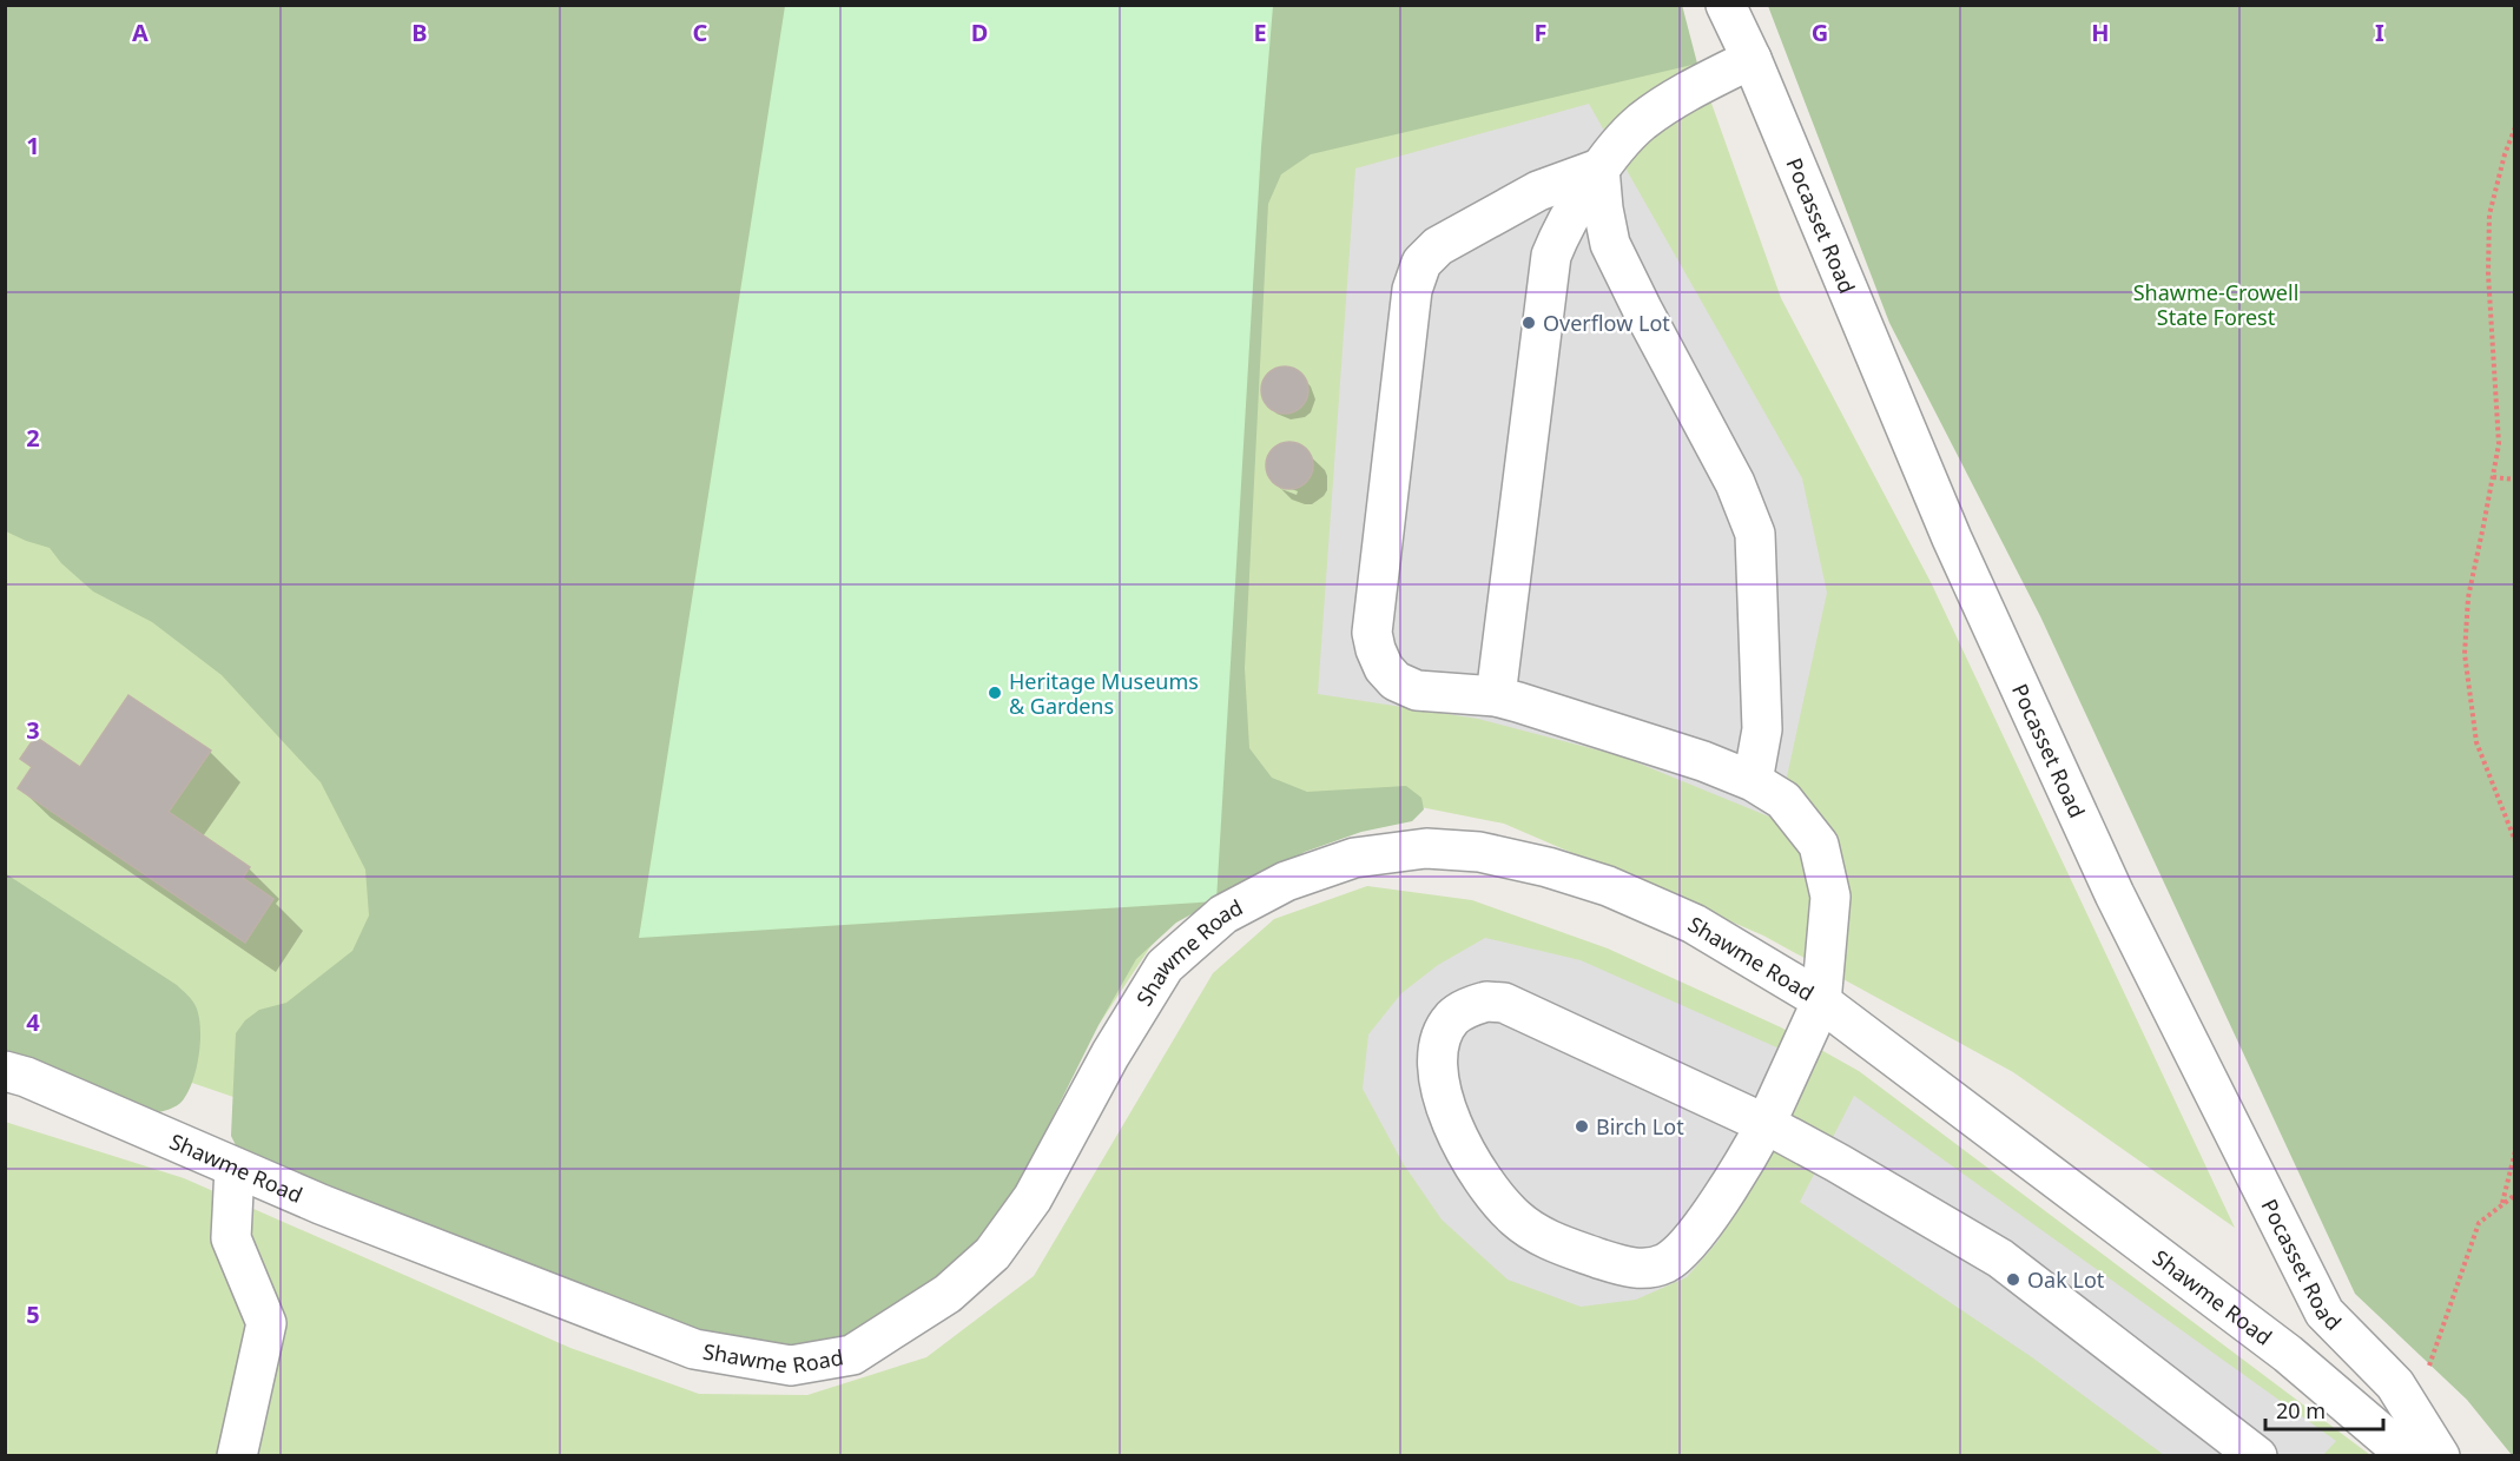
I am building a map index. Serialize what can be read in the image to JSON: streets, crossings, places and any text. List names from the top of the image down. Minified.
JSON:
{"streets":{"street":["Pocasset Road","Shawme Road"]},"parks":["Shawme-Crowell State Forest"],"places":["Overflow Lot","Heritage Museums & Gardens","Birch Lot","Oak Lot"],"scale_bar":"20 m","grid":{"columns":["A","B","C","D","E","F","G","H","I"],"rows":["1","2","3","4","5"]}}
